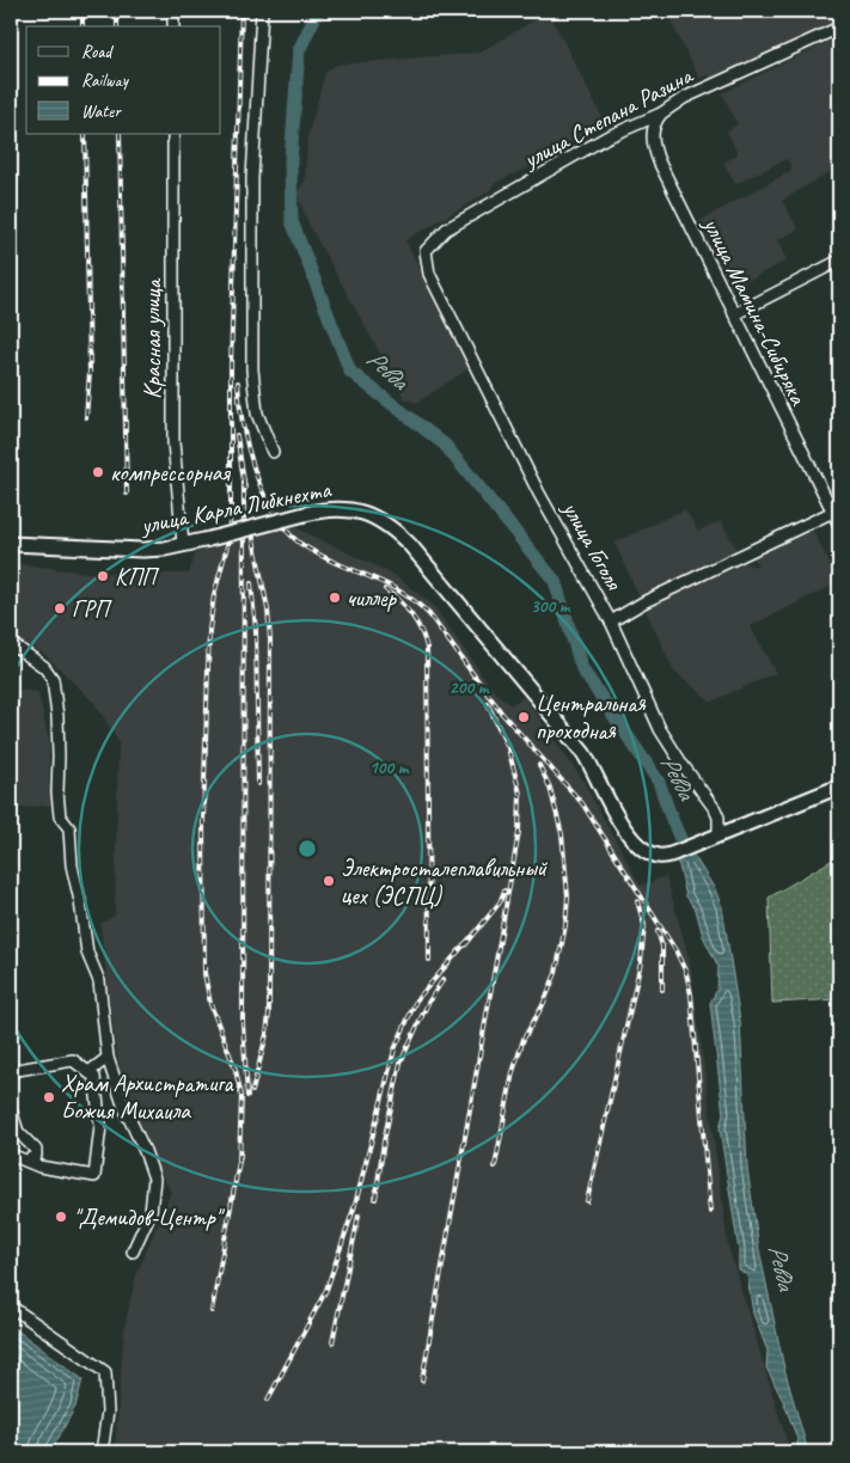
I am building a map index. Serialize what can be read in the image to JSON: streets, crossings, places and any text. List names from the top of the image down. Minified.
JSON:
{"streets":{"main road":["улица Карла Либкнехта"],"street":["улица Степана Разина","улица Мамина-Сибиряка","Красная улица","улица Гоголя"]},"crossings":[["улица Степана Разина","улица Мамина-Сибиряка"],["улица Степана Разина","улица Гоголя"],["Красная улица","улица Карла Либкнехта"],["улица Карла Либкнехта","улица Гоголя"]],"water":["Ревда"],"places":["компрессорная","КПП","чиллер","ГРП","Центральная проходная","Электросталеплавильный цех (ЭСПЦ)","Храм Архистратига Божия Михаила","\"Демидов-Центр\""],"legend":["Road","Railway","Water"],"rings":["300 m","200 m","100 m"]}
